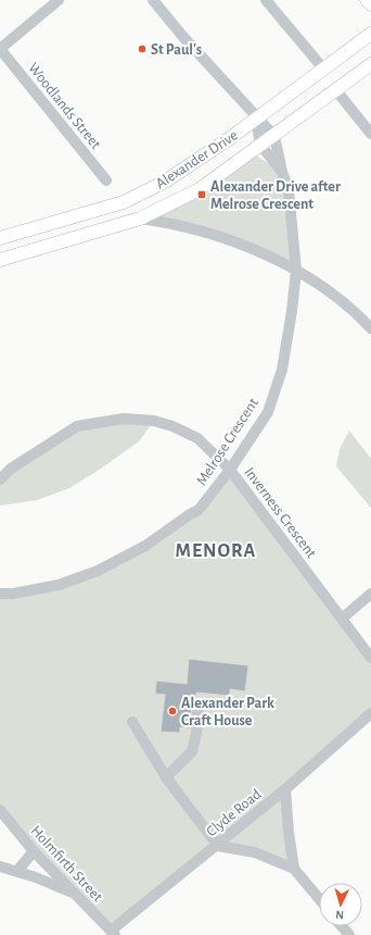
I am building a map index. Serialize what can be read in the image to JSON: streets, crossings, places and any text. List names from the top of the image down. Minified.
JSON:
{"streets":{"main road":["Alexander Drive"],"street":["Woodlands Street","Melrose Crescent","Inverness Crescent","Clyde Road","Holmfirth Street"]},"crossings":[["Alexander Drive","Melrose Crescent"],["Melrose Crescent","Inverness Crescent"],["Clyde Road","Holmfirth Street"]],"districts":["MENORA"],"places":{"other":["St Paul's","Alexander Park Craft House"],"transit":["Alexander Drive after Melrose Crescent"]},"north":"bottom"}
